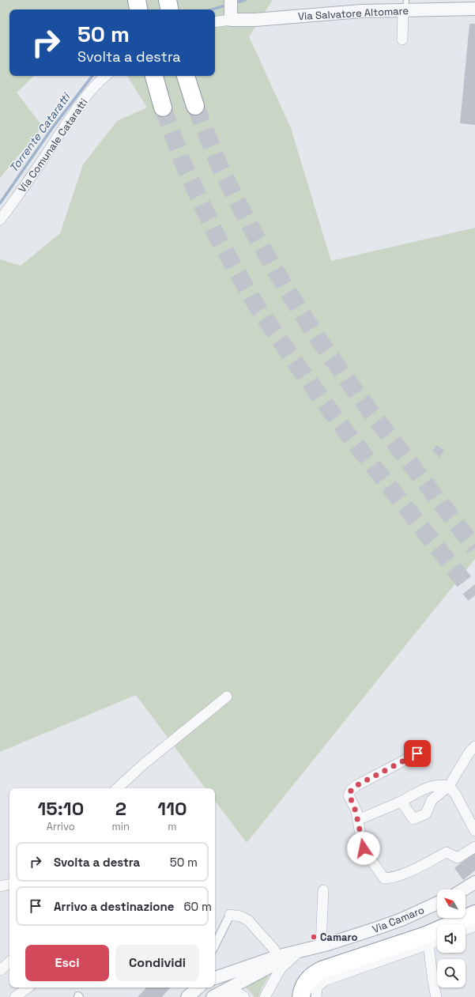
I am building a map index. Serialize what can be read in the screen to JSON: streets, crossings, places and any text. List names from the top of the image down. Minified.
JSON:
{"streets":{"street":["Via Salvatore Altomare","Via Comunale Cataratti","Via Camaro"]},"water":["Torrente Cataratti"],"places":["Camaro"],"north":"top left","page":{"turn":["50 m","Svolta a destra"],"eta":["15:10","Arrivo","2","min","110","m"],"list":[{"name":"Svolta a destra","value":"50 m"},{"name":"Arrivo a destinazione","value":"60 m"}],"buttons":["Esci","Condividi"]}}
